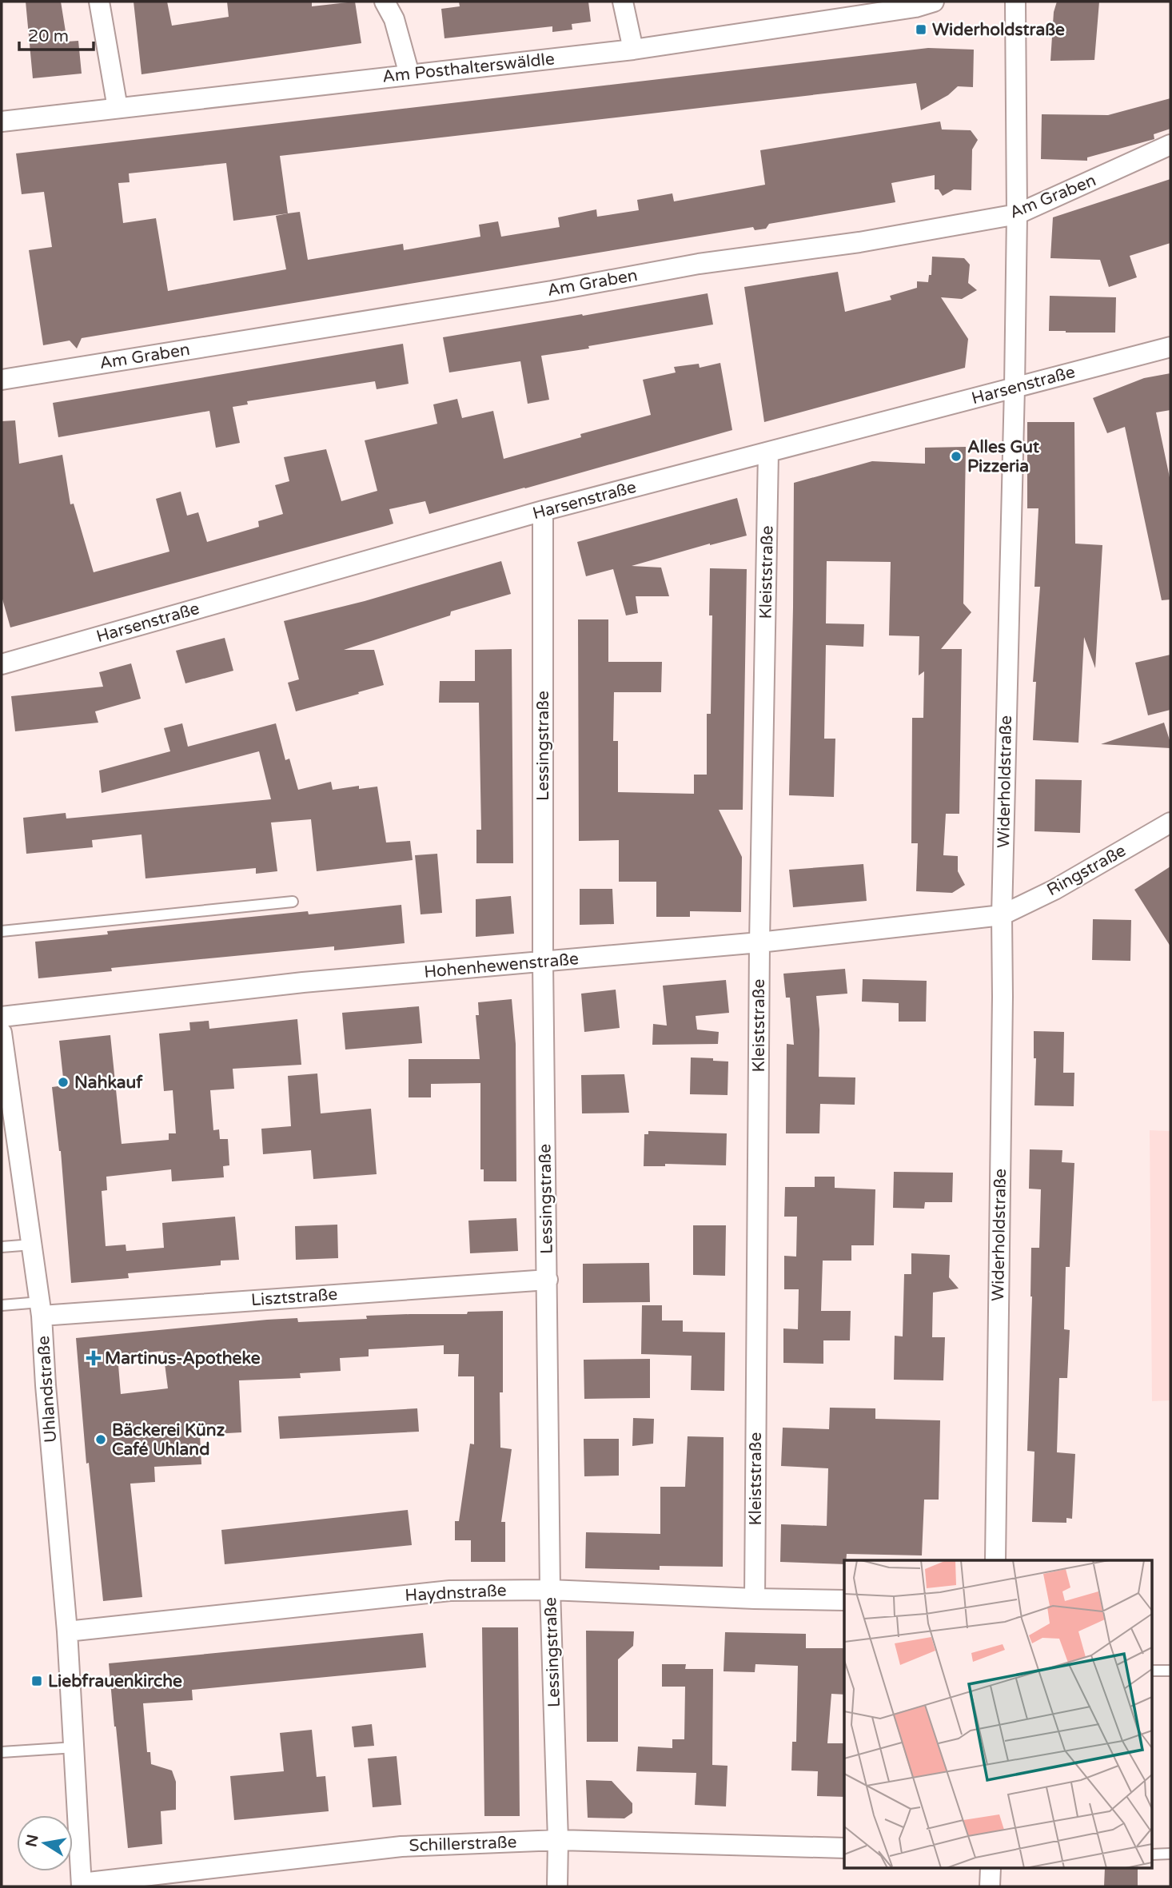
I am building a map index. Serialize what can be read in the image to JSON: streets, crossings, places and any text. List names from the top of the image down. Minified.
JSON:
{"streets":{"street":["Am Posthalterswäldle","Am Graben","Harsenstraße","Kleiststraße","Lessingstraße","Widerholdstraße","Ringstraße","Hohenhewenstraße","Lisztstraße","Uhlandstraße","Haydnstraße","Schillerstraße"]},"crossings":[["Am Graben","Widerholdstraße"],["Harsenstraße","Kleiststraße"],["Harsenstraße","Lessingstraße"],["Harsenstraße","Widerholdstraße"],["Kleiststraße","Hohenhewenstraße"],["Kleiststraße","Haydnstraße"],["Lessingstraße","Hohenhewenstraße"],["Lessingstraße","Lisztstraße"],["Lessingstraße","Haydnstraße"],["Lessingstraße","Schillerstraße"],["Widerholdstraße","Ringstraße"],["Widerholdstraße","Hohenhewenstraße"],["Ringstraße","Hohenhewenstraße"],["Lisztstraße","Uhlandstraße"],["Uhlandstraße","Haydnstraße"],["Uhlandstraße","Schillerstraße"]],"places":{"transit":["Widerholdstraße","Liebfrauenkirche"],"other":["Alles Gut Pizzeria","Nahkauf","Bäckerei Künz Café Uhland"],"health":["Martinus-Apotheke"]},"scale_bar":"20 m","north":"left"}
